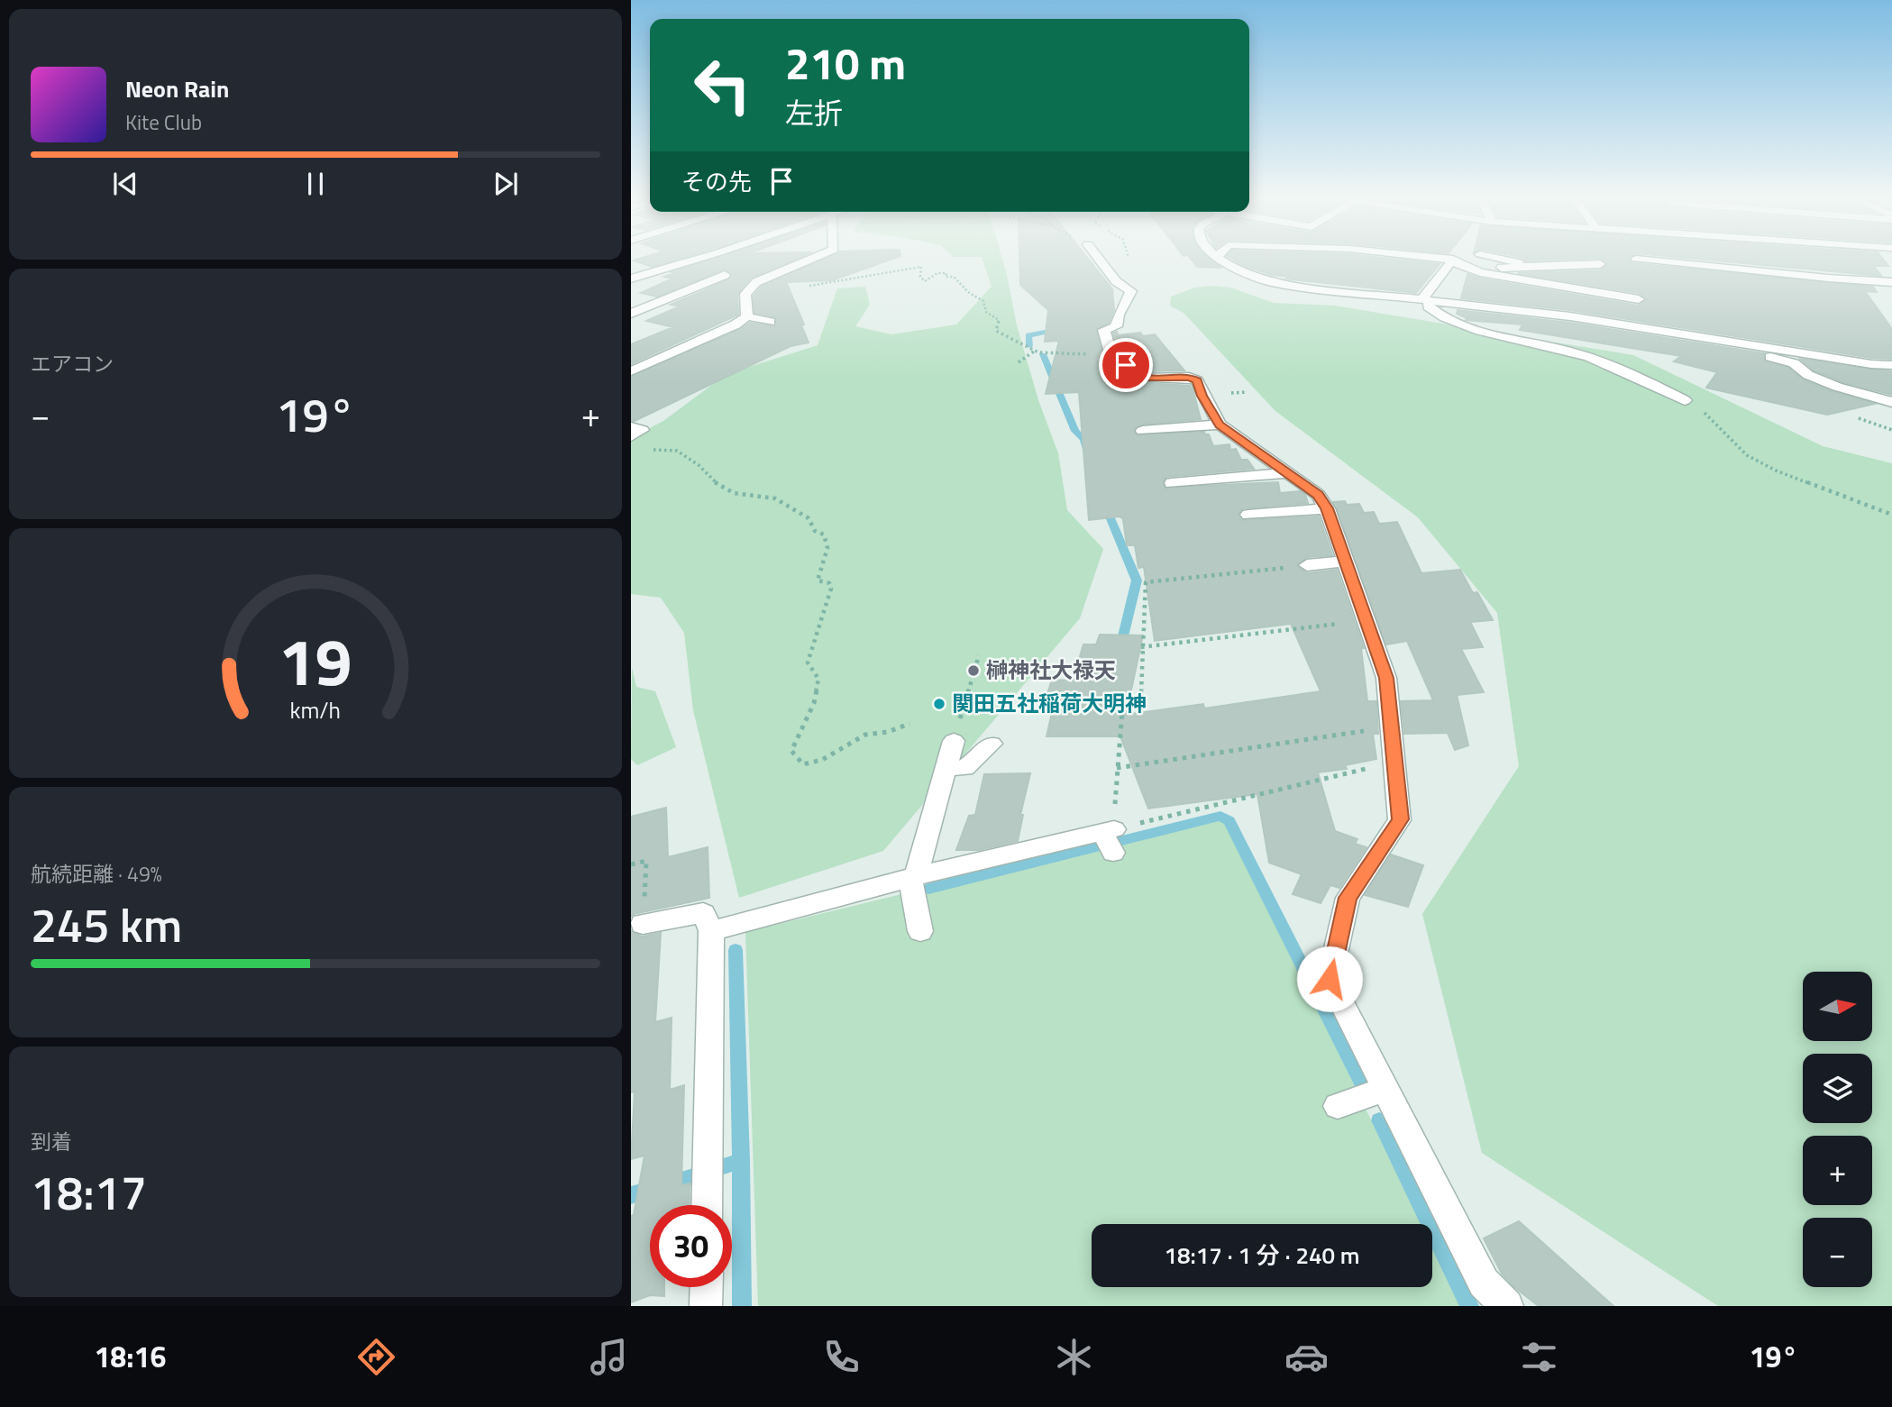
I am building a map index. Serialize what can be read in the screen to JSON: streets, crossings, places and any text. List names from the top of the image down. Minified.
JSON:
{"places":["榊神社大禄天","関田五社稲荷大明神"],"north":"right","page":{"turn":["210 m","左折"],"song":["Neon Rain","Kite Club"],"then":"その先","tile":["エアコン",["航続距離 · 49%","245 km"],["到着","18:17"]],"heat":["−","19°","+"],"map_buttons":["+","−"],"limit":"30","trip":"18:17 · 1 分 · 240 m","tabs":["18:16","19°"],"gauge":["19","km/h"]}}
